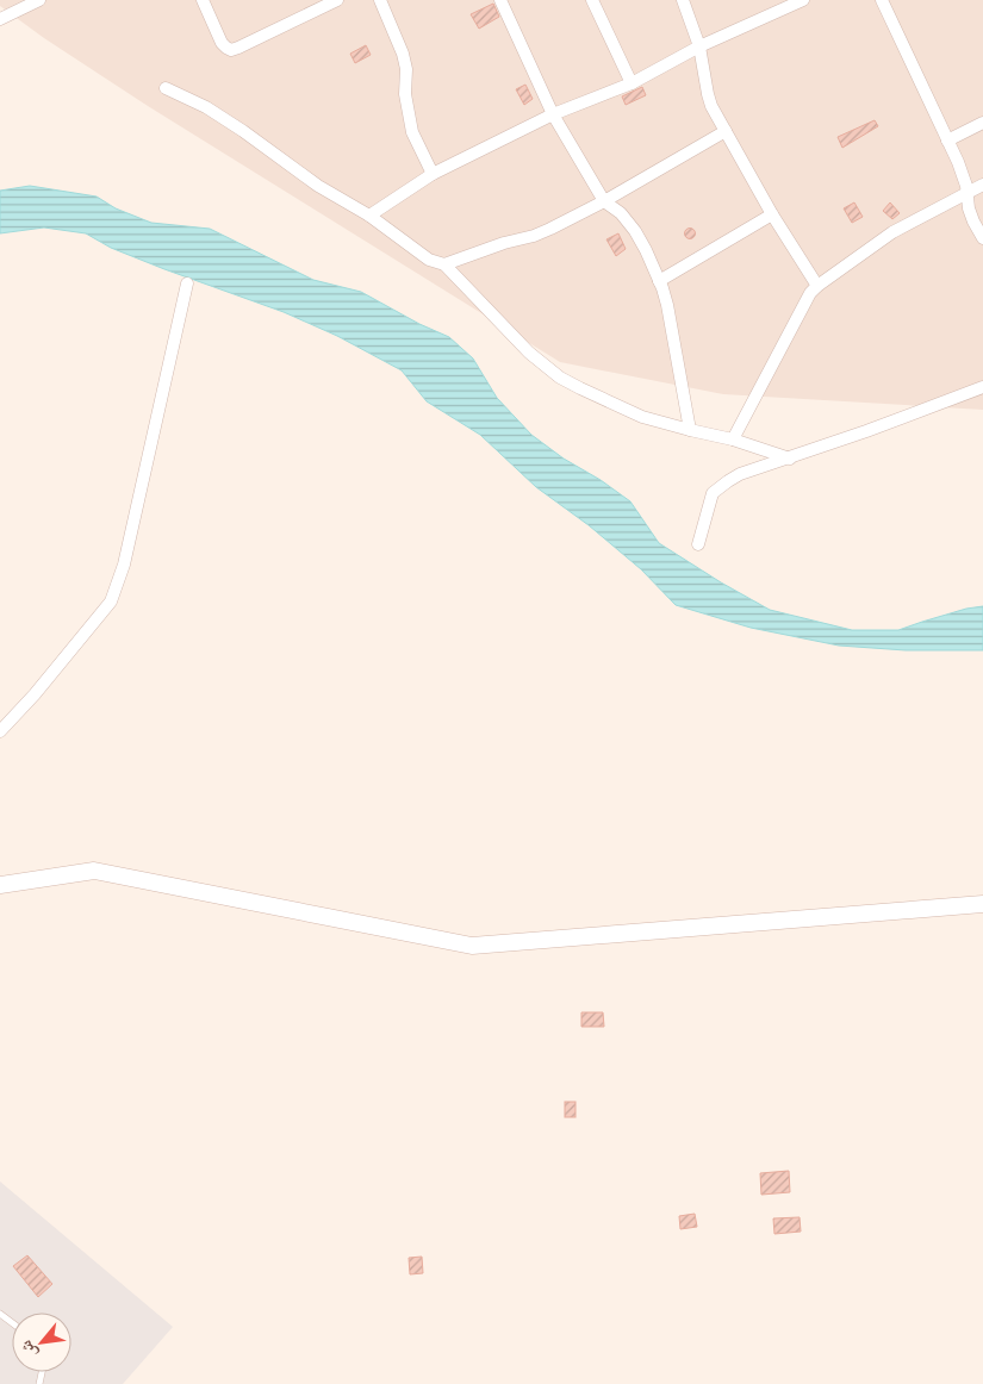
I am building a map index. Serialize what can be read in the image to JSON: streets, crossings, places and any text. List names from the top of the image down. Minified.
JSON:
{"north":"bottom left"}
